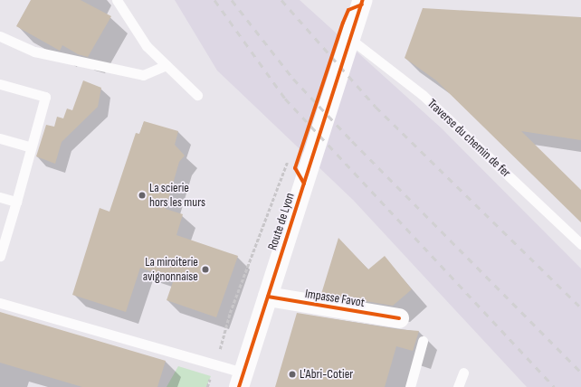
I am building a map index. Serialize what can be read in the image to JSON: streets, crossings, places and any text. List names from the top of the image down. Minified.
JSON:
{"streets":{"main road":["Route de Lyon","Impasse Favot"],"lane":["Traverse du chemin de fer"]},"crossings":[["Traverse du chemin de fer","Route de Lyon"],["Route de Lyon","Impasse Favot"]],"places":["La scierie hors les murs","La miroiterie avignonnaise","L'Abri-Cotier"]}
